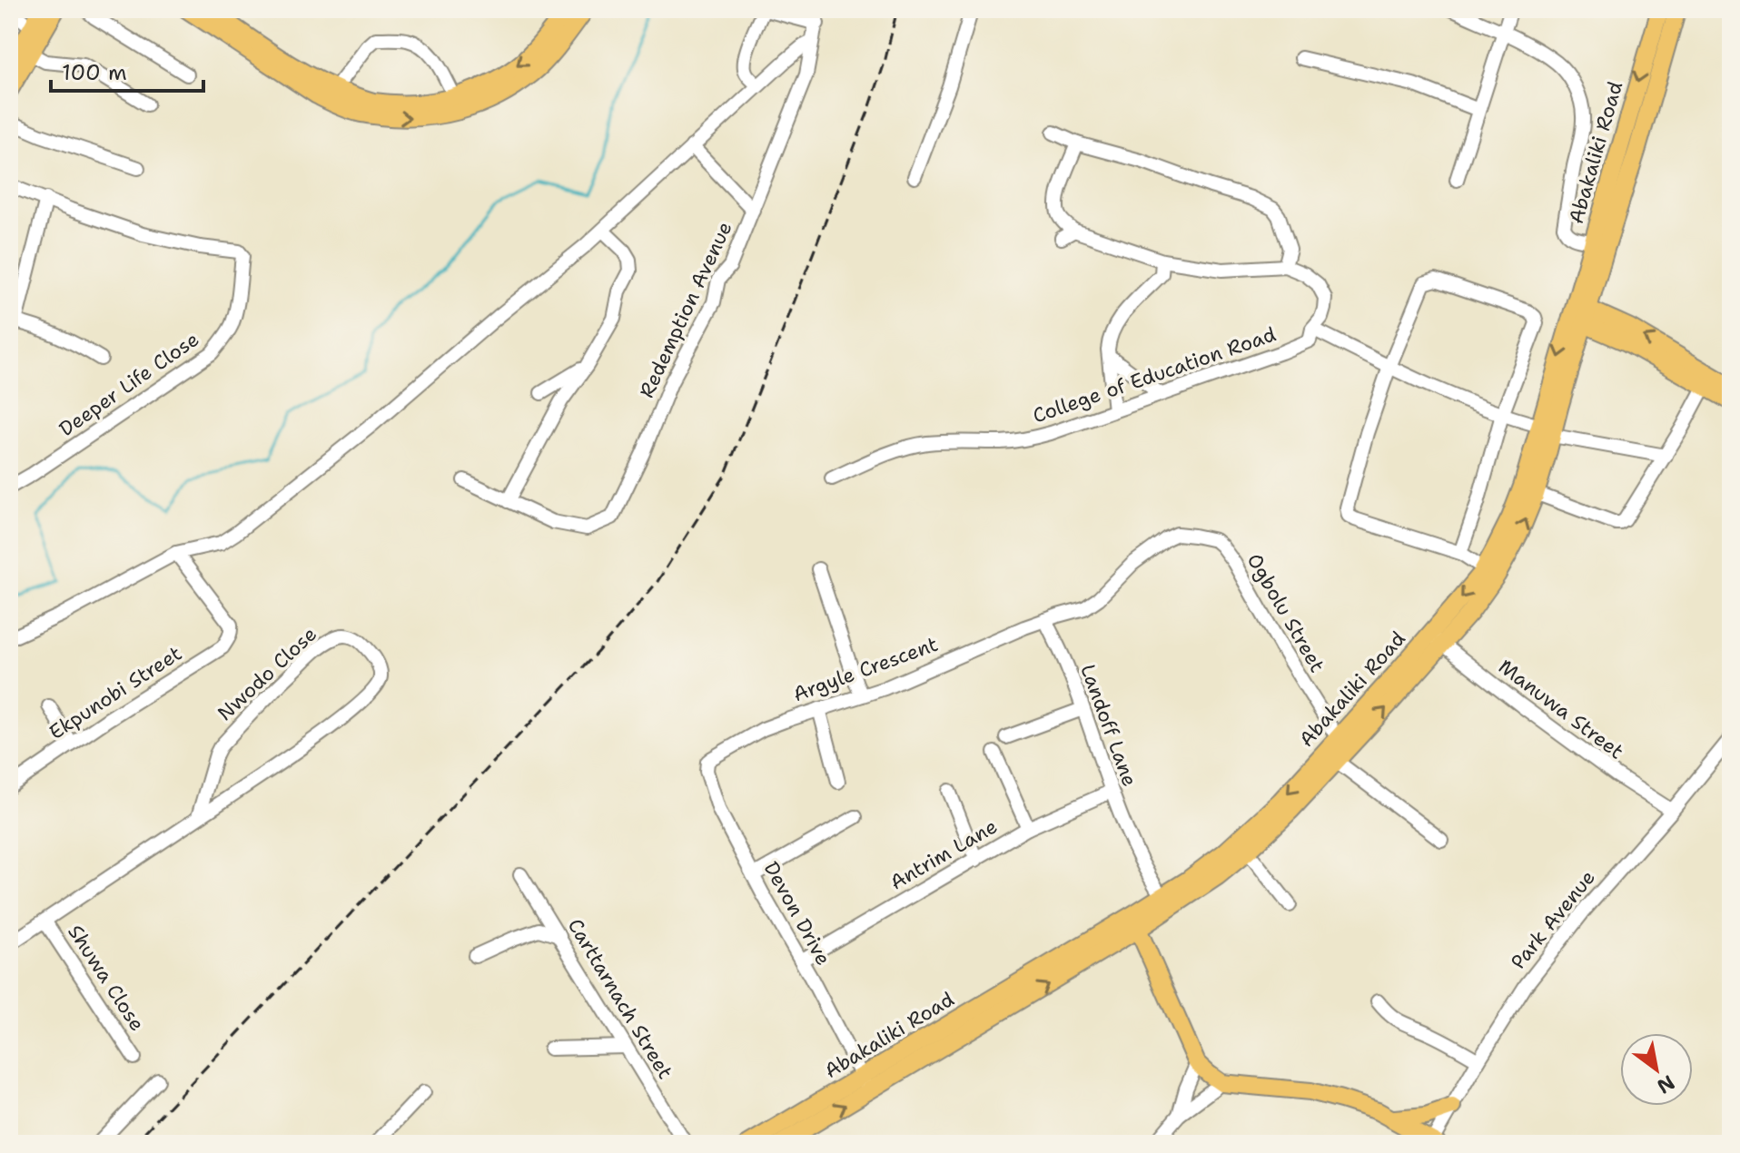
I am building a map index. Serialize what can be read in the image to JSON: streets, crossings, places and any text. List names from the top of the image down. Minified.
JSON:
{"streets":{"main road":["Abakaliki Road"],"street":["Redemption Avenue","College of Education Road","Deeper Life Close","Ogbolu Street","Argyle Crescent","Nwodo Close","Ekpunobi Street","Manuwa Street","Landoff Lane","Antrim Lane","Devon Drive","Park Avenue","Shuwa Close","Carttarnach Street"]},"crossings":[["Abakaliki Road","Ogbolu Street"],["Abakaliki Road","Manuwa Street"],["Abakaliki Road","Landoff Lane"],["Abakaliki Road","Devon Drive"],["Ogbolu Street","Argyle Crescent"],["Ogbolu Street","Landoff Lane"],["Argyle Crescent","Landoff Lane"],["Argyle Crescent","Devon Drive"],["Nwodo Close","Shuwa Close"],["Manuwa Street","Park Avenue"],["Landoff Lane","Antrim Lane"],["Antrim Lane","Devon Drive"]],"scale_bar":"100 m","north":"bottom right"}
